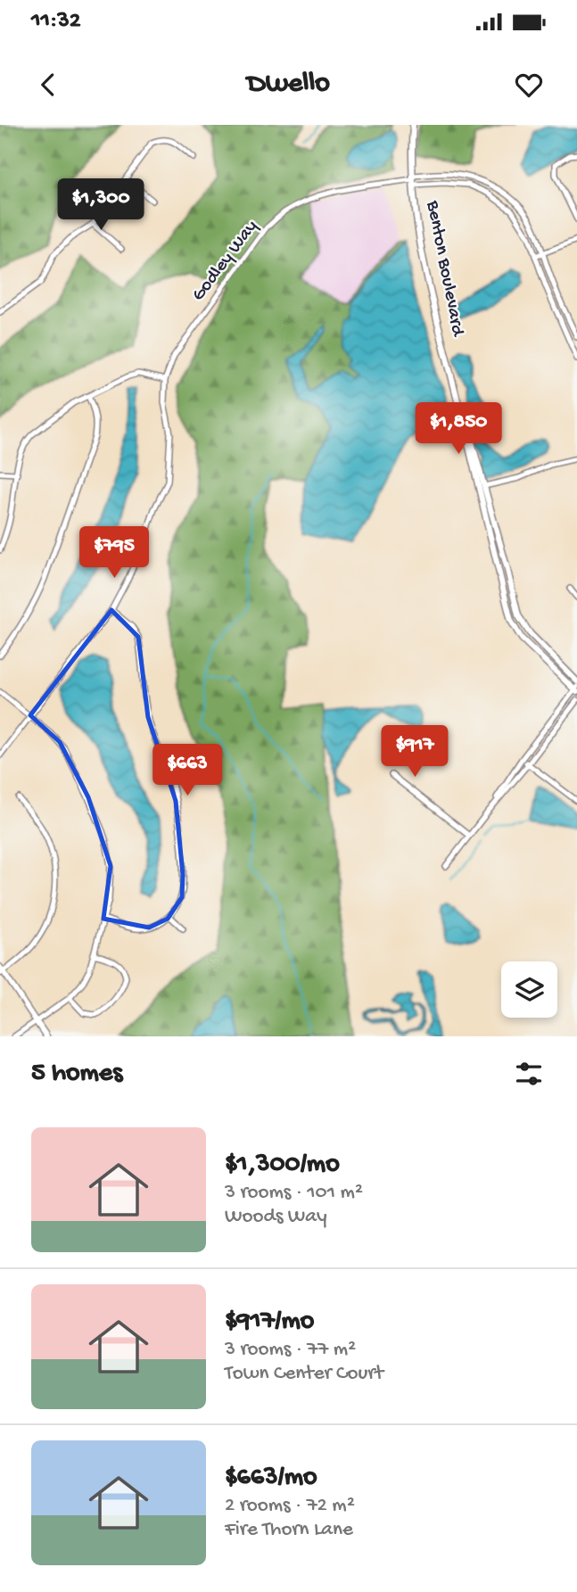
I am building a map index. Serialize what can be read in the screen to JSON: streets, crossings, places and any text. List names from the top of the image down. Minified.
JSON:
{"streets":{"street":["Godley Way","Benton Boulevard"]},"crossings":[["Godley Way","Benton Boulevard"]],"page":{"status":"11:32","header":"Dwello","price":["$1,300","$1,850","$795","$917","$663"],"heading":"5 homes","list":[{"name":"$1,300/mo","note":"3 rooms · 101 m² · Woods Way"},{"name":"$917/mo","note":"3 rooms · 77 m² · Town Center Court"},{"name":"$663/mo","note":"2 rooms · 72 m² · Fire Thorn Lane"}]}}
